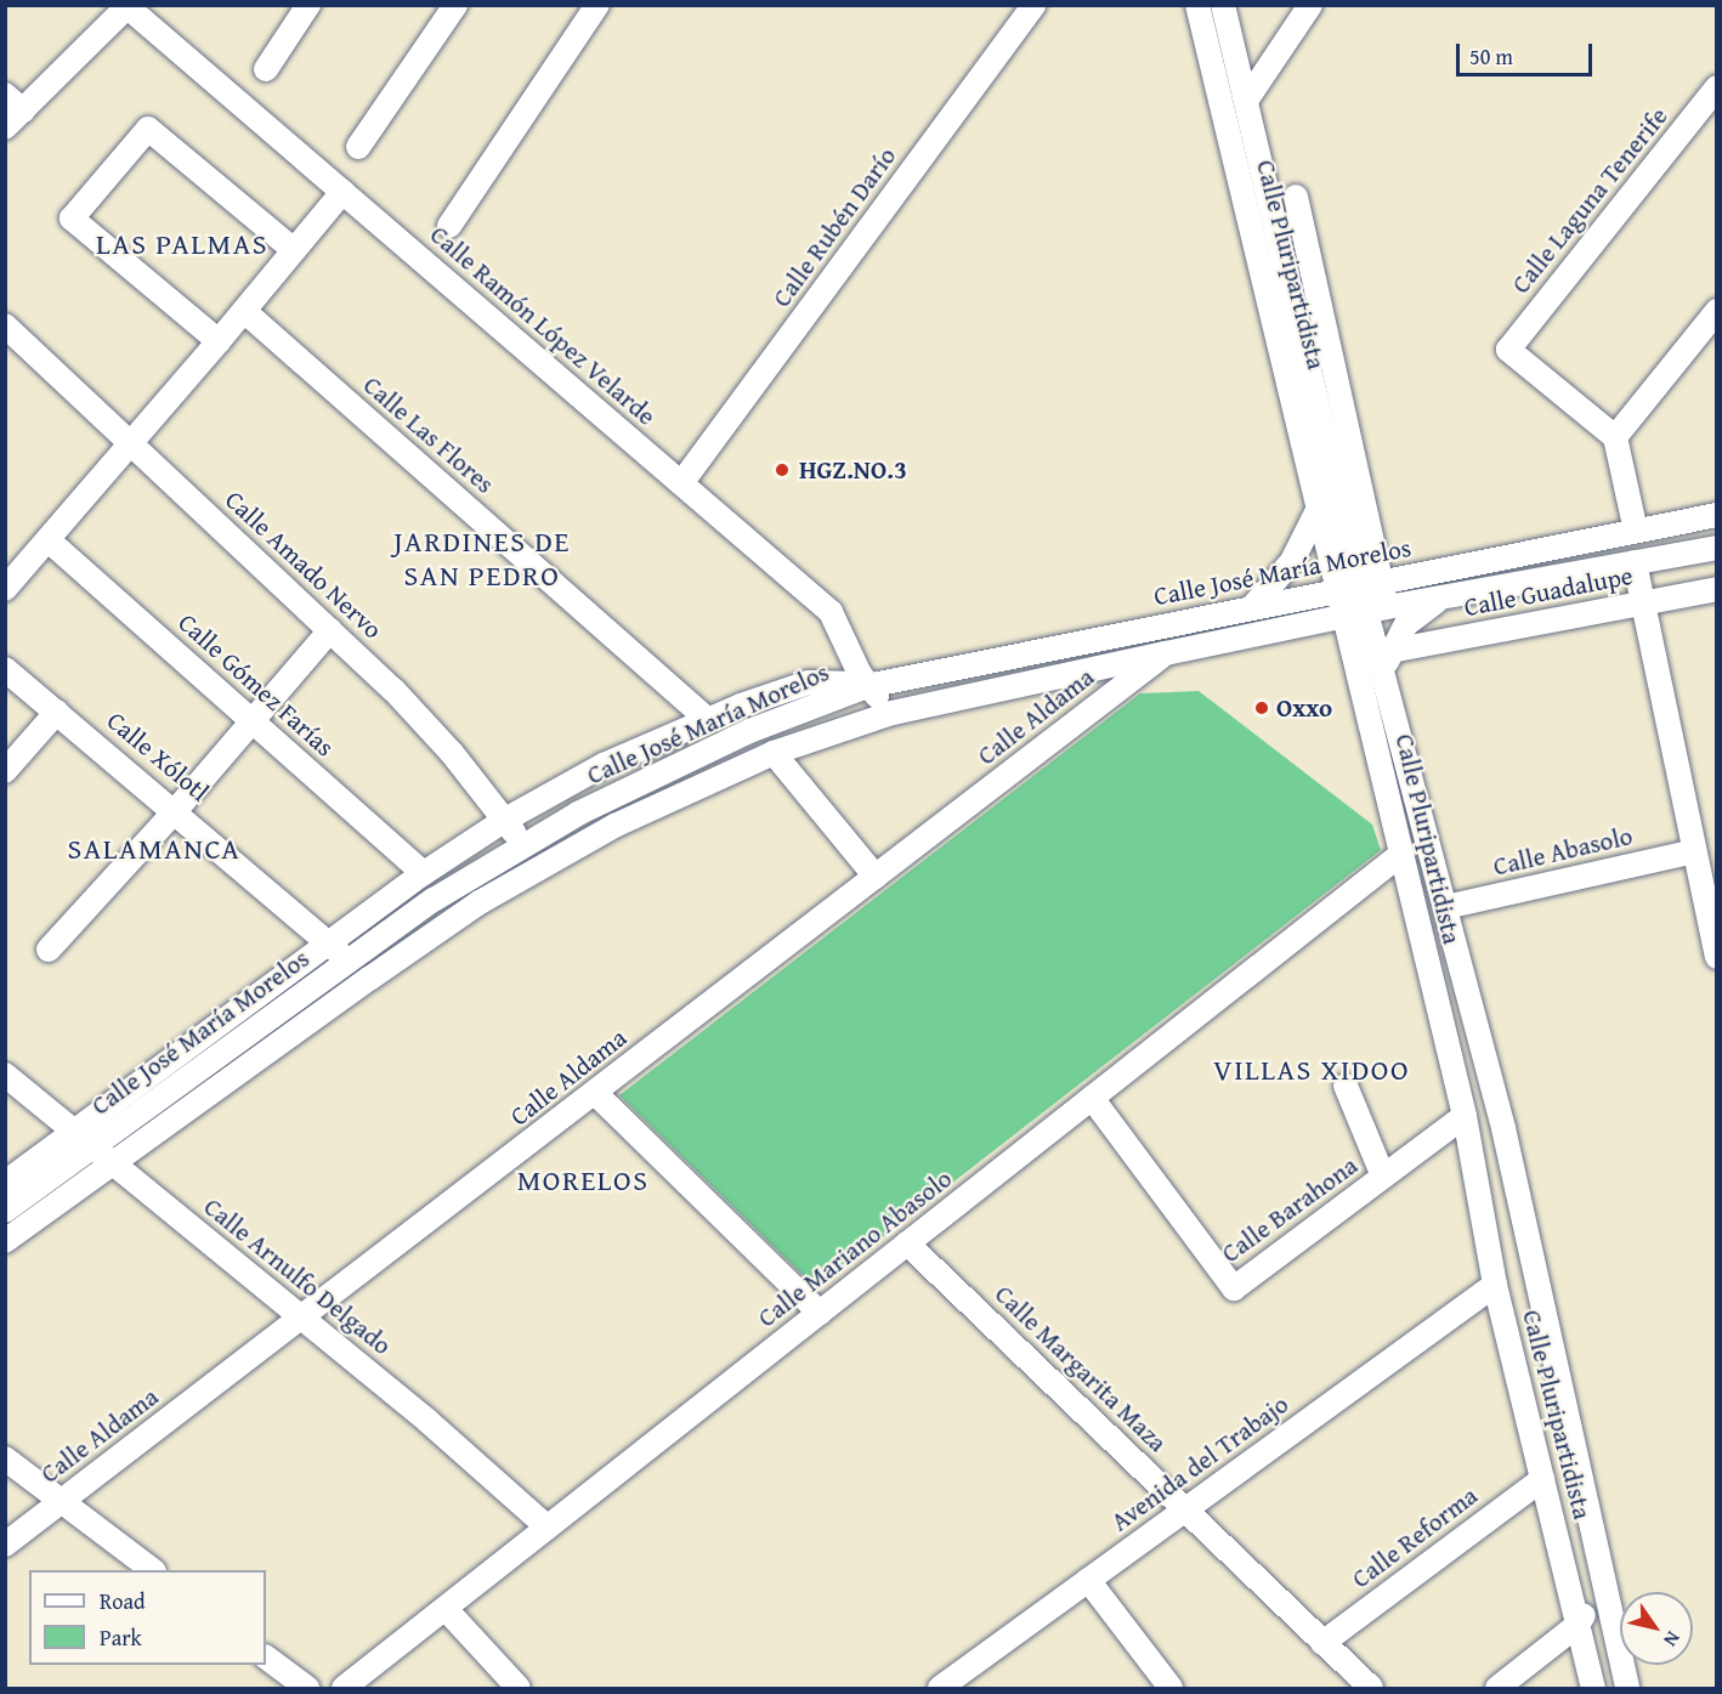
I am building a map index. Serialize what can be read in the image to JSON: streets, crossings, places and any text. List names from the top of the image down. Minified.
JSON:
{"streets":{"street":["Calle Laguna Tenerife","Calle Rubén Darío","Calle Pluripartidista","Calle Ramón López Velarde","Calle Las Flores","Calle Amado Nervo","Calle José María Morelos","Calle Guadalupe","Calle Gómez Farías","Calle Aldama","Calle Xólotl","Calle Abasolo","Calle Barahona","Calle Mariano Abasolo","Calle Arnulfo Delgado","Calle Margarita Maza","Avenida del Trabajo","Calle Reforma"]},"crossings":[["Calle Rubén Darío","Calle Ramón López Velarde"],["Calle Pluripartidista","Calle José María Morelos"],["Calle Pluripartidista","Calle Abasolo"],["Calle Pluripartidista","Calle Barahona"],["Calle Pluripartidista","Calle Mariano Abasolo"],["Calle Pluripartidista","Avenida del Trabajo"],["Calle Pluripartidista","Calle Reforma"],["Calle Ramón López Velarde","Calle José María Morelos"],["Calle Amado Nervo","Calle José María Morelos"],["Calle José María Morelos","Calle Aldama"],["Calle José María Morelos","Calle Xólotl"],["Calle José María Morelos","Calle Arnulfo Delgado"],["Calle Aldama","Calle Arnulfo Delgado"],["Calle Barahona","Calle Mariano Abasolo"],["Calle Mariano Abasolo","Calle Arnulfo Delgado"],["Calle Mariano Abasolo","Calle Margarita Maza"],["Calle Margarita Maza","Avenida del Trabajo"],["Calle Margarita Maza","Calle Reforma"]],"districts":["LAS PALMAS","JARDINES DE SAN PEDRO","SALAMANCA","VILLAS XIDOO","MORELOS"],"places":["HGZ.NO.3","Oxxo"],"legend":["Road","Park"],"scale_bar":"50 m","north":"bottom right"}
